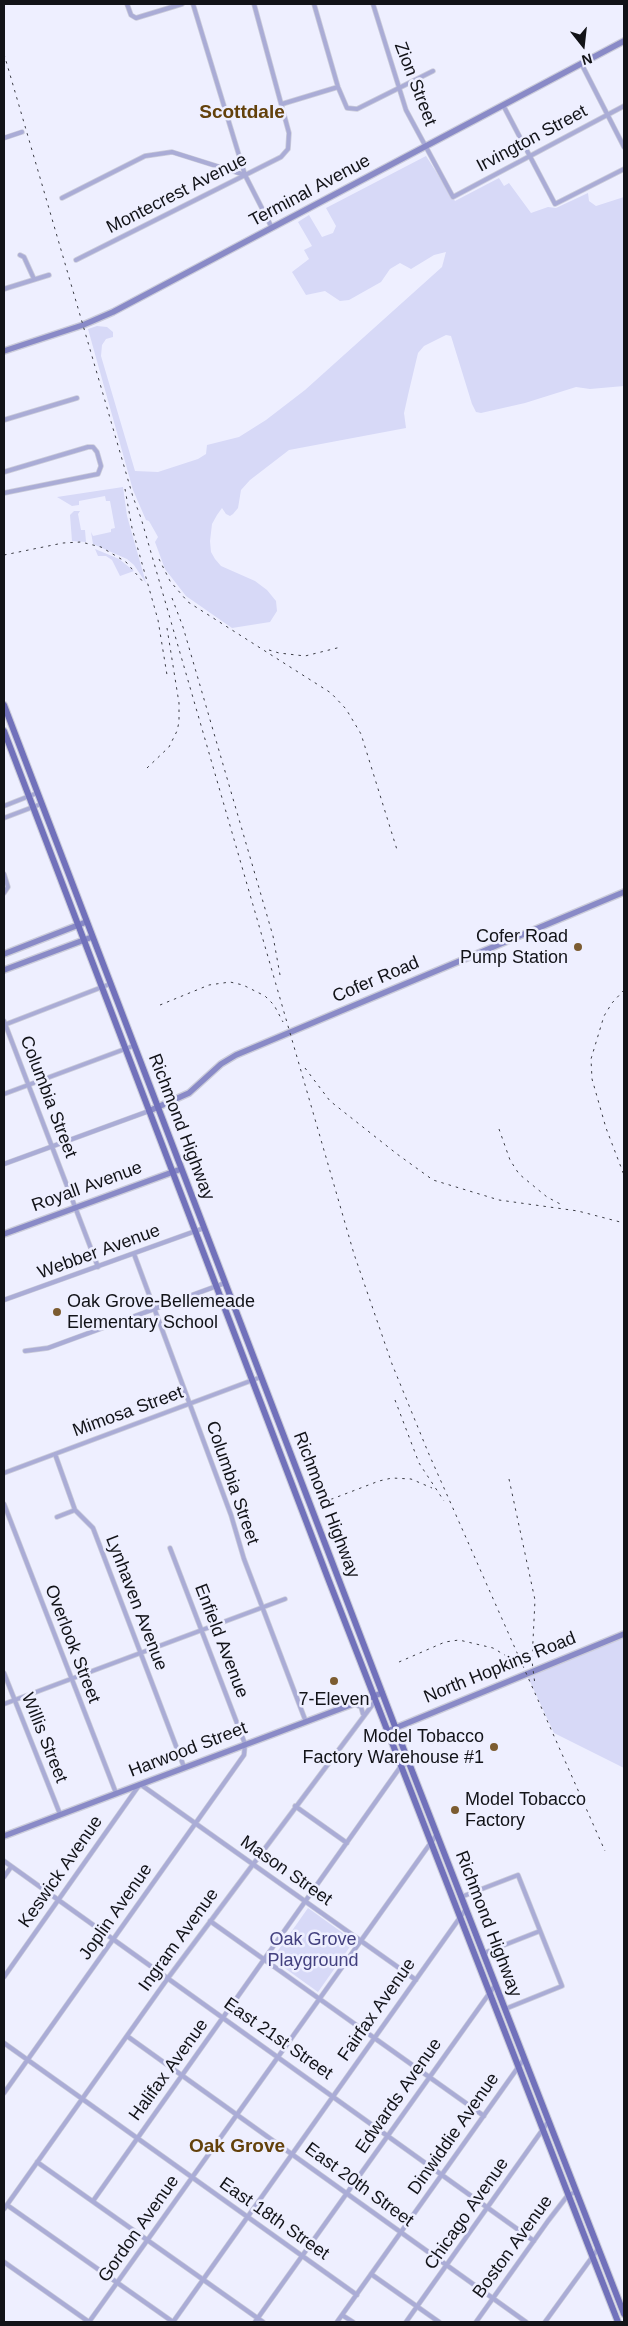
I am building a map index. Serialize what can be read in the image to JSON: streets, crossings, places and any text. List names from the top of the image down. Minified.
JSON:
{"streets":{"main road":["Richmond Highway"],"street":["Zion Street","Irvington Street","Terminal Avenue","Montecrest Avenue","Cofer Road","Columbia Street","Royall Avenue","Webber Avenue","Mimosa Street","Lynhaven Avenue","Enfield Avenue","Overlook Street","North Hopkins Road","Willis Street","Harwood Street","Mason Street","Keswick Avenue","Joplin Avenue","Ingram Avenue","Fairfax Avenue","East 21st Street","Halifax Avenue","Edwards Avenue","Dinwiddie Avenue","East 20th Street","Chicago Avenue","East 18th Street","Gordon Avenue","Boston Avenue"]},"crossings":[["Zion Street","Irvington Street"],["Zion Street","Terminal Avenue"],["Cofer Road","Richmond Highway"],["Columbia Street","Royall Avenue"],["Columbia Street","Webber Avenue"],["Columbia Street","Mimosa Street"],["Columbia Street","Harwood Street"],["Richmond Highway","Royall Avenue"],["Richmond Highway","Webber Avenue"],["Richmond Highway","Mimosa Street"],["Richmond Highway","North Hopkins Road"],["Richmond Highway","Harwood Street"],["Richmond Highway","Ingram Avenue"],["Richmond Highway","Fairfax Avenue"],["Richmond Highway","Halifax Avenue"],["Richmond Highway","Edwards Avenue"],["Richmond Highway","Dinwiddie Avenue"],["Richmond Highway","Chicago Avenue"],["Richmond Highway","Gordon Avenue"],["Richmond Highway","Boston Avenue"],["Mimosa Street","Lynhaven Avenue"],["Lynhaven Avenue","Harwood Street"],["Enfield Avenue","Harwood Street"],["Enfield Avenue","Joplin Avenue"],["Overlook Street","Harwood Street"],["Willis Street","Harwood Street"],["Harwood Street","Mason Street"],["Harwood Street","Keswick Avenue"],["Harwood Street","Joplin Avenue"],["Harwood Street","Ingram Avenue"],["Mason Street","Keswick Avenue"],["Mason Street","Joplin Avenue"],["Mason Street","Ingram Avenue"],["Mason Street","Fairfax Avenue"],["Mason Street","Halifax Avenue"],["Mason Street","Gordon Avenue"],["Keswick Avenue","East 21st Street"],["Joplin Avenue","East 21st Street"],["Joplin Avenue","East 18th Street"],["Ingram Avenue","East 21st Street"],["Ingram Avenue","East 20th Street"],["Ingram Avenue","East 18th Street"],["Fairfax Avenue","East 21st Street"],["Fairfax Avenue","East 20th Street"],["Fairfax Avenue","East 18th Street"],["East 21st Street","Halifax Avenue"],["East 21st Street","Edwards Avenue"],["East 21st Street","Dinwiddie Avenue"],["East 21st Street","Chicago Avenue"],["East 21st Street","Gordon Avenue"],["East 21st Street","Boston Avenue"],["Halifax Avenue","East 20th Street"],["Halifax Avenue","East 18th Street"],["Edwards Avenue","East 20th Street"],["Edwards Avenue","East 18th Street"],["Dinwiddie Avenue","East 20th Street"],["Dinwiddie Avenue","East 18th Street"],["East 20th Street","Chicago Avenue"],["East 20th Street","Gordon Avenue"],["East 20th Street","Boston Avenue"],["East 18th Street","Gordon Avenue"]],"districts":["Scottdale","Oak Grove"],"parks":["Oak Grove Playground"],"places":["Cofer Road Pump Station","Oak Grove-Bellemeade Elementary School","7-Eleven","Model Tobacco Factory Warehouse #1","Model Tobacco Factory"],"north":"bottom"}
